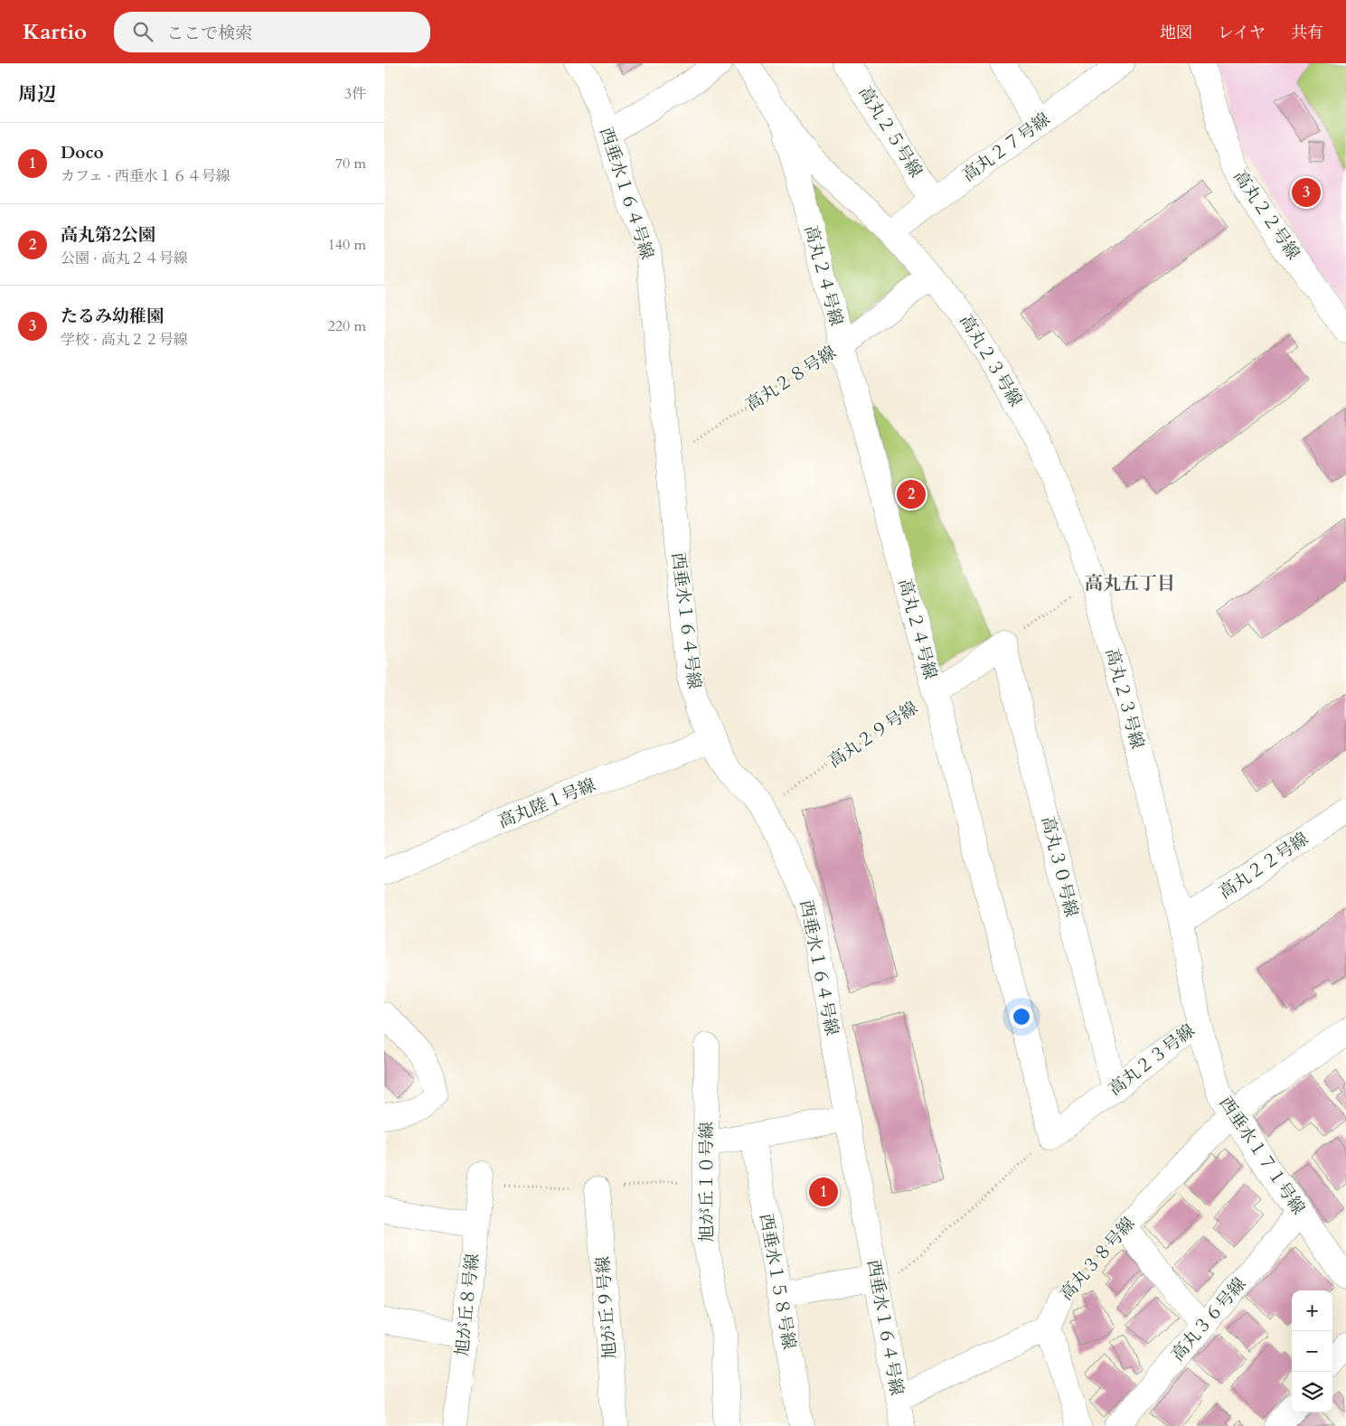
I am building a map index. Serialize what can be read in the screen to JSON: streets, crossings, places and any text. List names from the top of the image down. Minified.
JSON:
{"streets":{"street":["高丸２５号線","高丸２７号線","西垂水１６４号線","高丸２２号線","高丸２４号線","高丸２３号線","高丸２８号線","高丸２９号線","高丸陸１号線","高丸３０号線","西垂水１７１号線","旭が丘１０号線","高丸３８号線","西垂水１５８号線","旭が丘８号線","旭が丘９号線","高丸３６号線"]},"crossings":[["高丸２５号線","高丸２７号線"],["高丸２７号線","高丸２３号線"],["西垂水１６４号線","高丸２８号線"],["西垂水１６４号線","高丸２９号線"],["西垂水１６４号線","高丸陸１号線"],["高丸２２号線","高丸２３号線"],["高丸２４号線","高丸２３号線"],["高丸２４号線","高丸２８号線"],["高丸２４号線","高丸２９号線"],["高丸２３号線","高丸２８号線"],["高丸２３号線","高丸３０号線"],["高丸２３号線","西垂水１７１号線"],["高丸２９号線","高丸３０号線"],["西垂水１７１号線","高丸３８号線"],["西垂水１７１号線","高丸３６号線"]],"districts":["高丸五丁目"],"page":{"header":"Kartio","search":"ここで検索","nav":["地図","レイヤ","共有"],"heading":["周辺","3件"],"list":[{"mark":"1","name":"Doco","note":"カフェ · 西垂水１６４号線","value":"70 m"},{"mark":"2","name":"高丸第2公園","note":"公園 · 高丸２４号線","value":"140 m"},{"mark":"3","name":"たるみ幼稚園","note":"学校 · 高丸２２号線","value":"220 m"}],"pins":["3","2","1"],"map_buttons":["+","−"]}}
